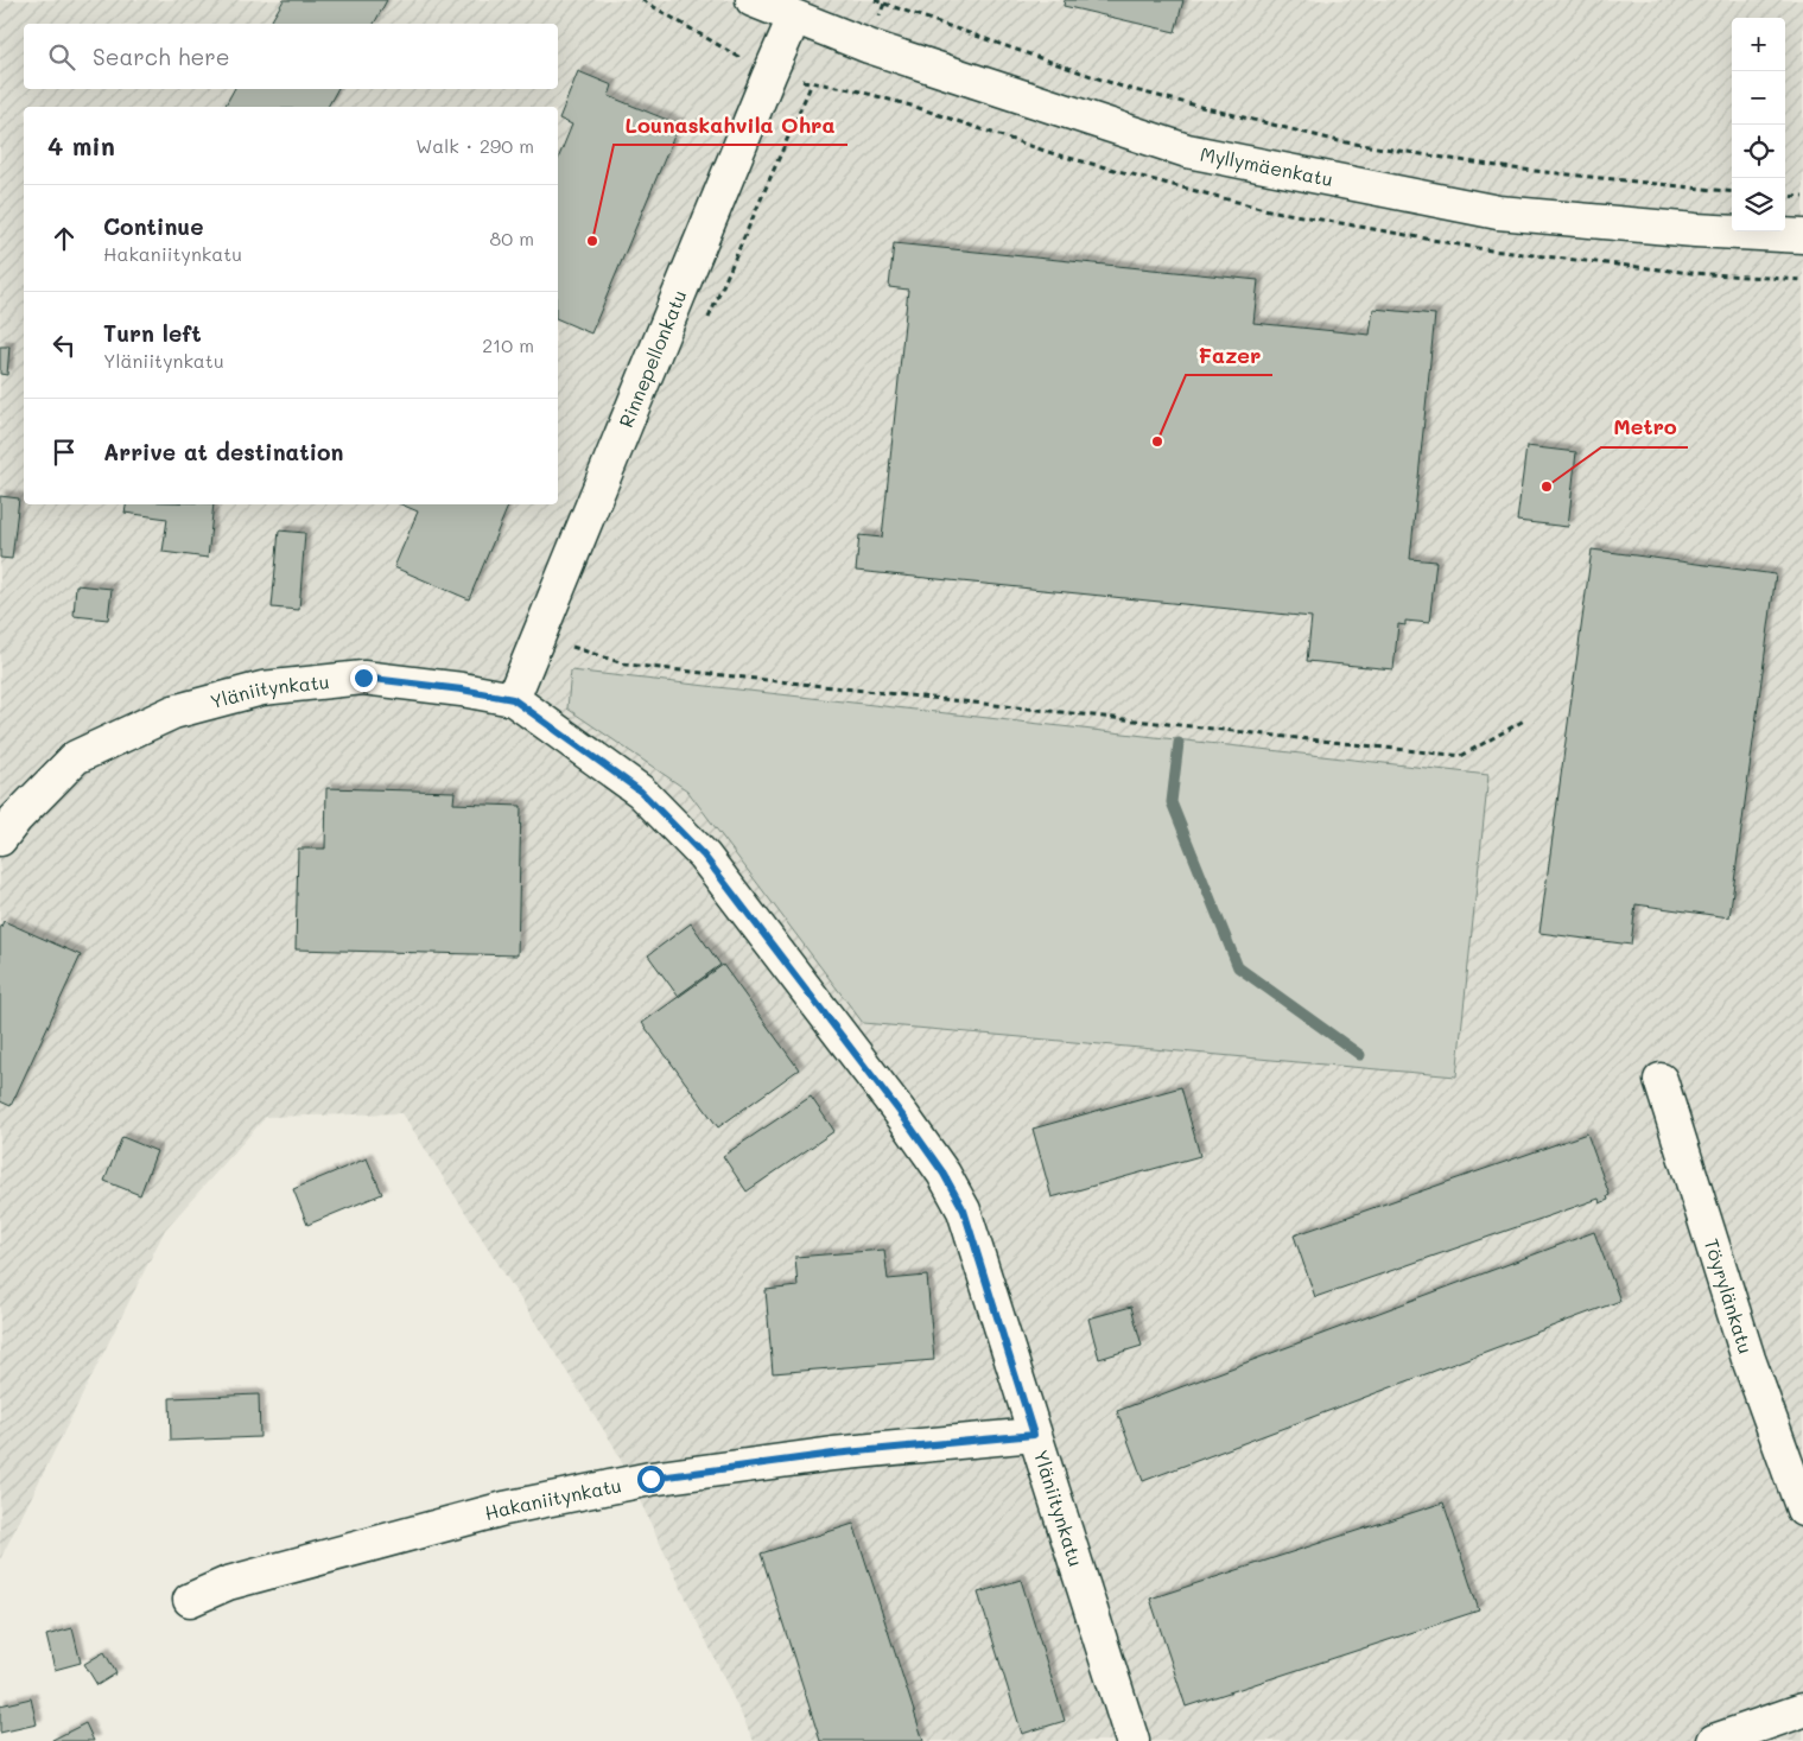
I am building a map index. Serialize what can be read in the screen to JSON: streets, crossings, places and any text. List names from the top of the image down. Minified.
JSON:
{"streets":{"street":["Myllymäenkatu","Rinnepellonkatu","Yläniitynkatu","Töyrylänkatu","Hakaniitynkatu"]},"crossings":[["Myllymäenkatu","Rinnepellonkatu"],["Rinnepellonkatu","Yläniitynkatu"],["Yläniitynkatu","Hakaniitynkatu"]],"places":["Lounaskahvila Ohra","Fazer","Metro"],"page":{"map_buttons":["+","−"],"search":"Search here","heading":["4 min","Walk · 290 m"],"list":[["Continue","Hakaniitynkatu","80 m"],["Turn left","Yläniitynkatu","210 m"],"Arrive at destination"]}}
